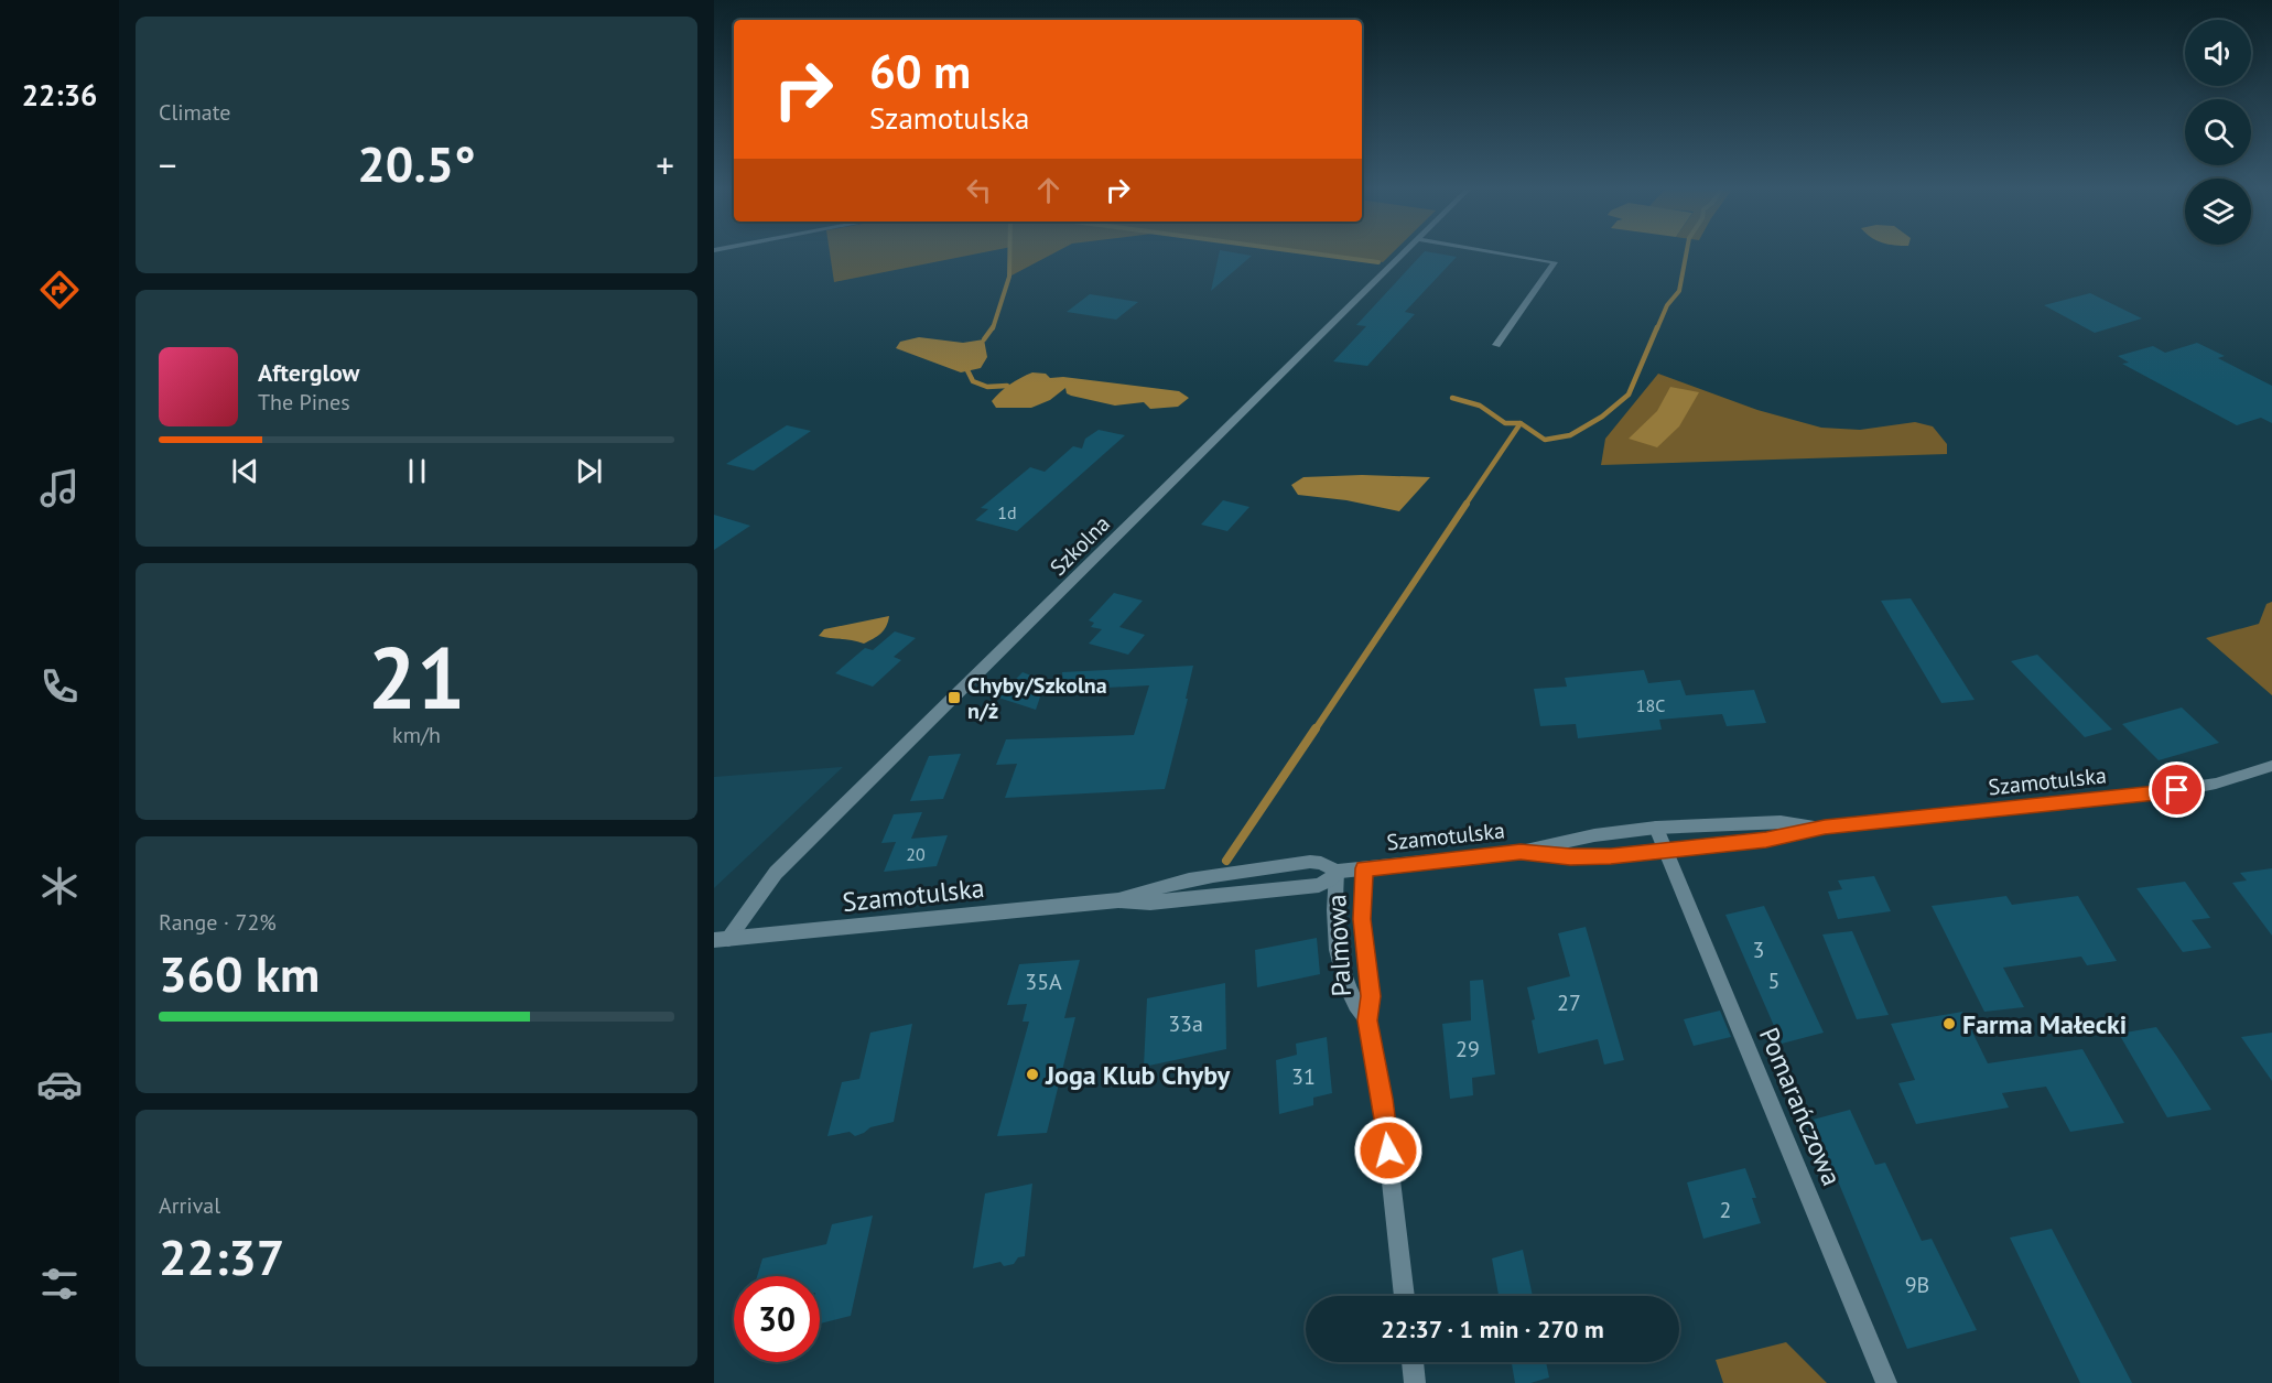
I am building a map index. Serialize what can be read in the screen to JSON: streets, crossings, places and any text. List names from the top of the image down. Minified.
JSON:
{"streets":{"street":["Szkolna","Szamotulska","Palmowa","Pomarańczowa"]},"crossings":[["Szkolna","Szamotulska"],["Szamotulska","Palmowa"],["Szamotulska","Pomarańczowa"]],"places":{"transit":["Chyby/Szkolna n/ż"],"other":["Farma Małecki","Joga Klub Chyby"]},"house_numbers":["1d","18C","20","3","5","35A","27","33a","29","31","2","9B"],"page":{"tabs":"22:36","tile":["Climate",["21","km/h"],["Range · 72%","360 km"],["Arrival","22:37"]],"turn":["60 m","Szamotulska"],"heat":["−","20.5°","+"],"song":["Afterglow","The Pines"],"limit":"30","trip":"22:37 · 1 min · 270 m"}}
